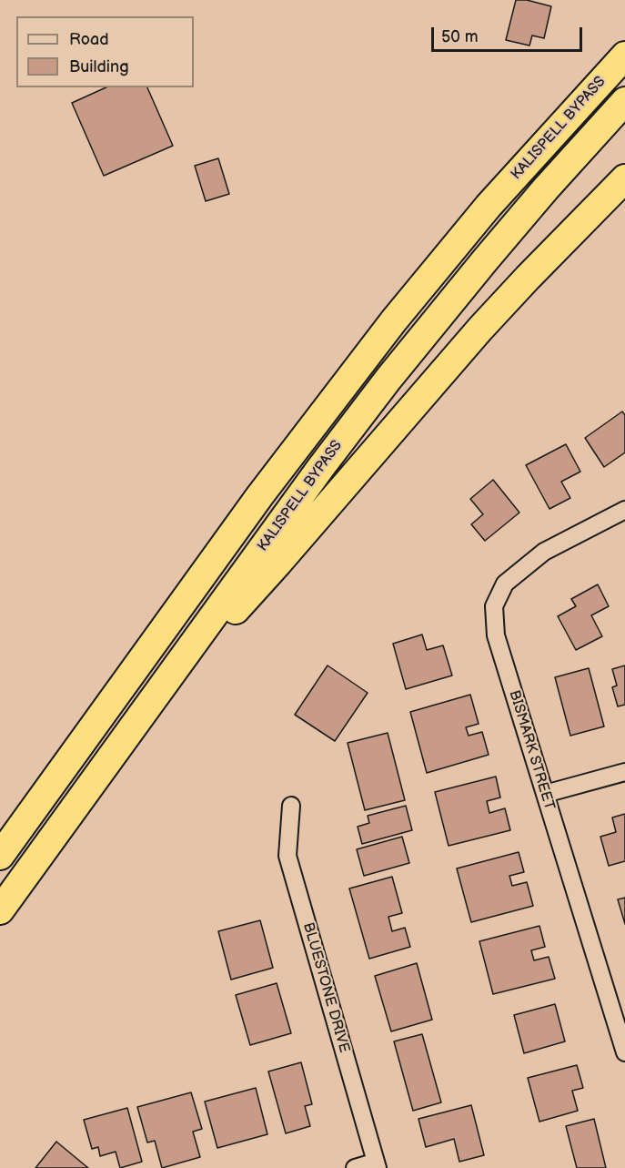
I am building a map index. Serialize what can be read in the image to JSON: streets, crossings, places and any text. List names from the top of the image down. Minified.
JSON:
{"streets":{"highway":["KALISPELL BYPASS"],"street":["BISMARK STREET","BLUESTONE DRIVE"]},"legend":["Road","Building"],"scale_bar":"50 m"}
